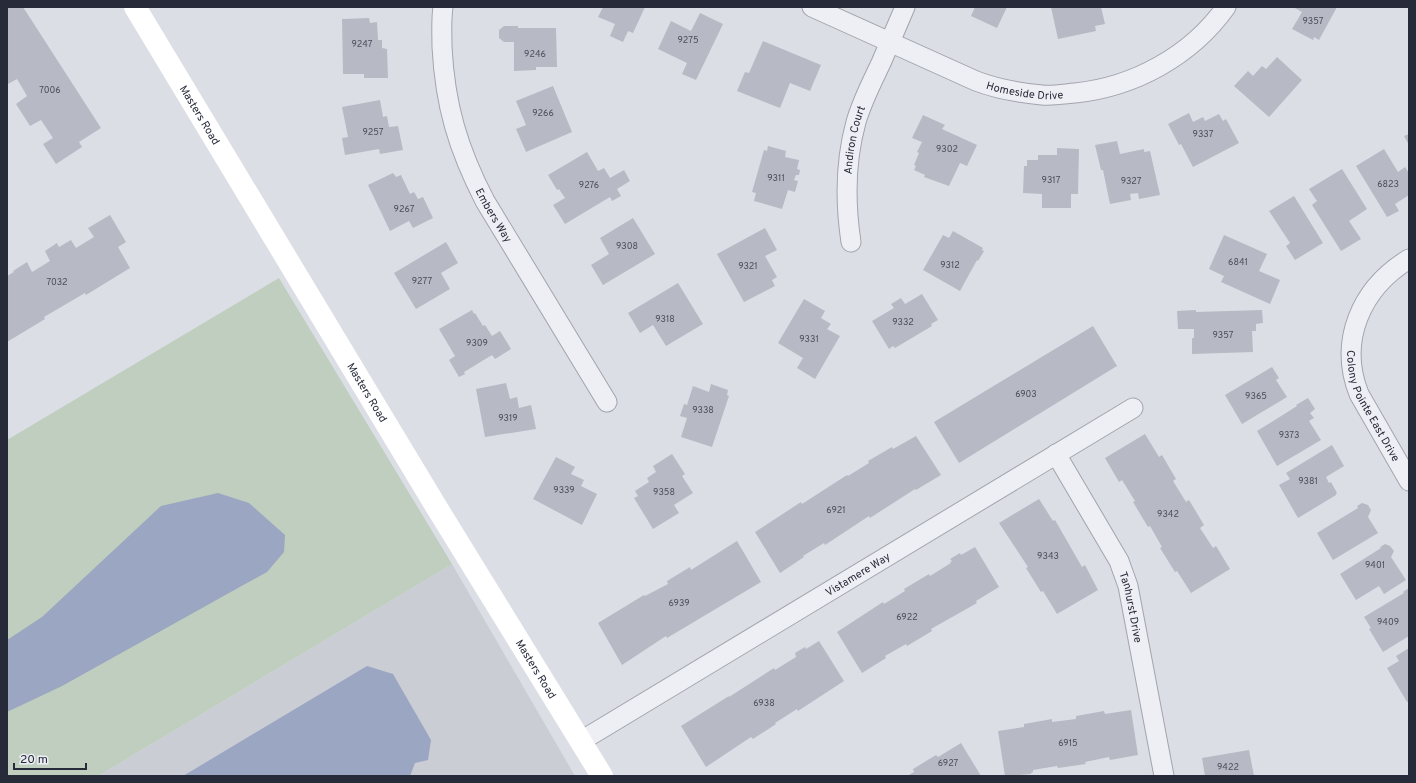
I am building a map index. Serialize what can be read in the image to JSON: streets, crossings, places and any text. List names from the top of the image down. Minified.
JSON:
{"streets":{"street":["Homeside Drive","Masters Road","Andiron Court","Embers Way","Colony Pointe East Drive","Vistamere Way","Tanhurst Drive"]},"crossings":[["Homeside Drive","Andiron Court"],["Masters Road","Vistamere Way"],["Vistamere Way","Tanhurst Drive"]],"house_numbers":["9357","9275","9247","9246","7006","9266","9257","9337","9302","9311","9317","9327","6823","9276","9267","9308","6841","9312","9321","9277","7032","9318","9332","9357","9331","9309","6903","9365","9338","9319","9373","9381","9339","9358","6921","9342","9343","9401","6939","6922","9409","6938","6915","6927","9422"],"scale_bar":"20 m"}
